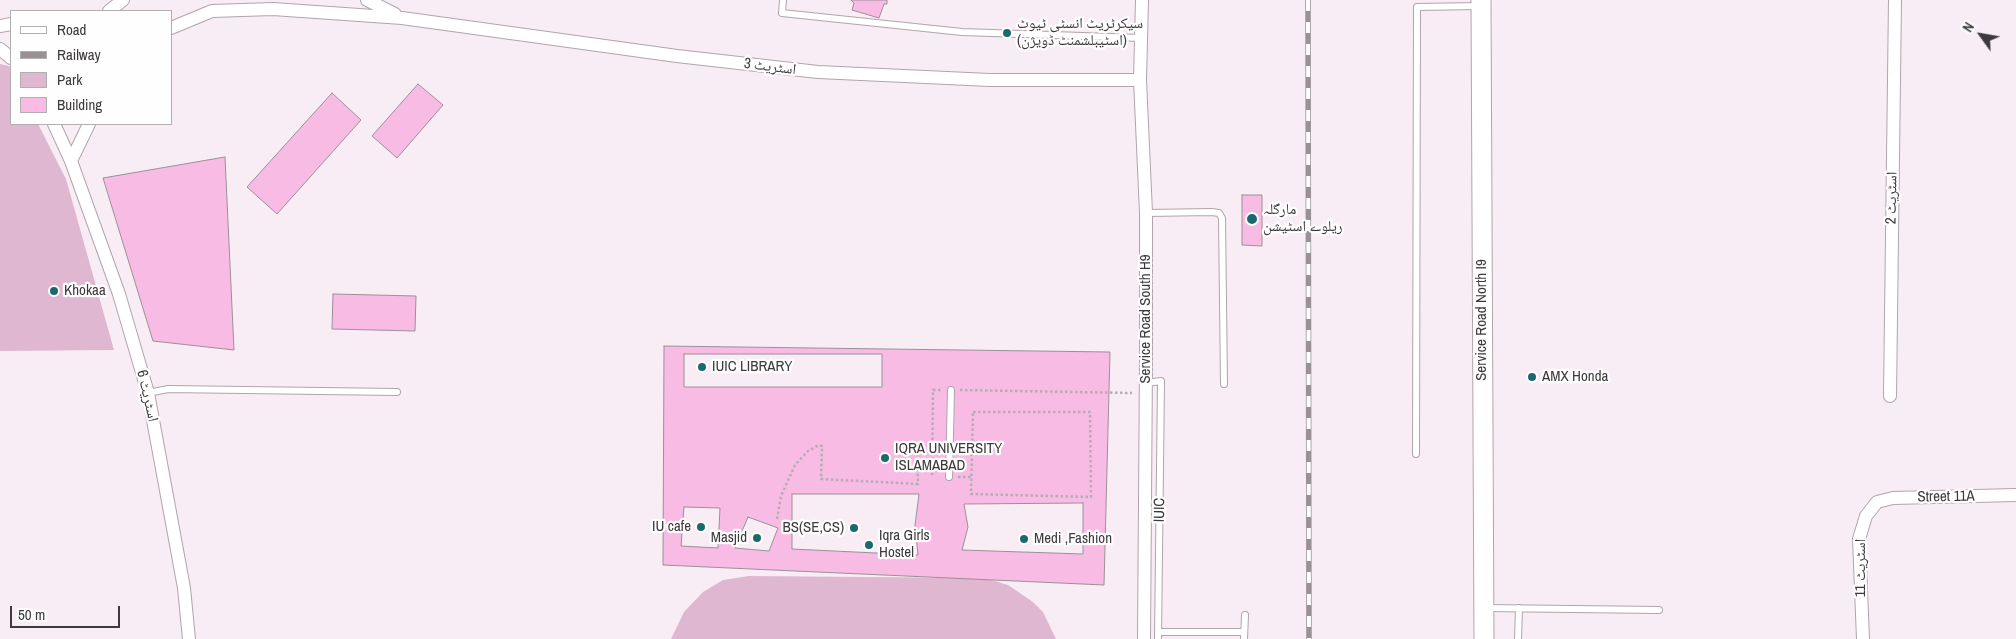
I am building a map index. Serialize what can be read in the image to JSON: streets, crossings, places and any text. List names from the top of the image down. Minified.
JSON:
{"streets":{"main road":["Service Road North I9"],"street":["اسٹریٹ 3","اسٹریٹ 2","Service Road South H9","اسٹریٹ 6","Street 11A","اسٹریٹ 11"],"lane":["IUIC"]},"crossings":[["اسٹریٹ 3","Service Road South H9"],["Service Road South H9","IUIC"],["Street 11A","اسٹریٹ 11"]],"places":["سیکرٹریٹ انسٹی ٹیوٹ (اسٹیبلشمنٹ ڈویژن)","مارگلہ ریلوے اسٹیشن","Khokaa","IUIC LIBRARY","AMX Honda","IQRA UNIVERSITY ISLAMABAD","IU cafe","BS(SE,CS)","Masjid","Medi ,Fashion","Iqra Girls Hostel"],"legend":["Road","Railway","Park","Building"],"scale_bar":"50 m","north":"top left"}
